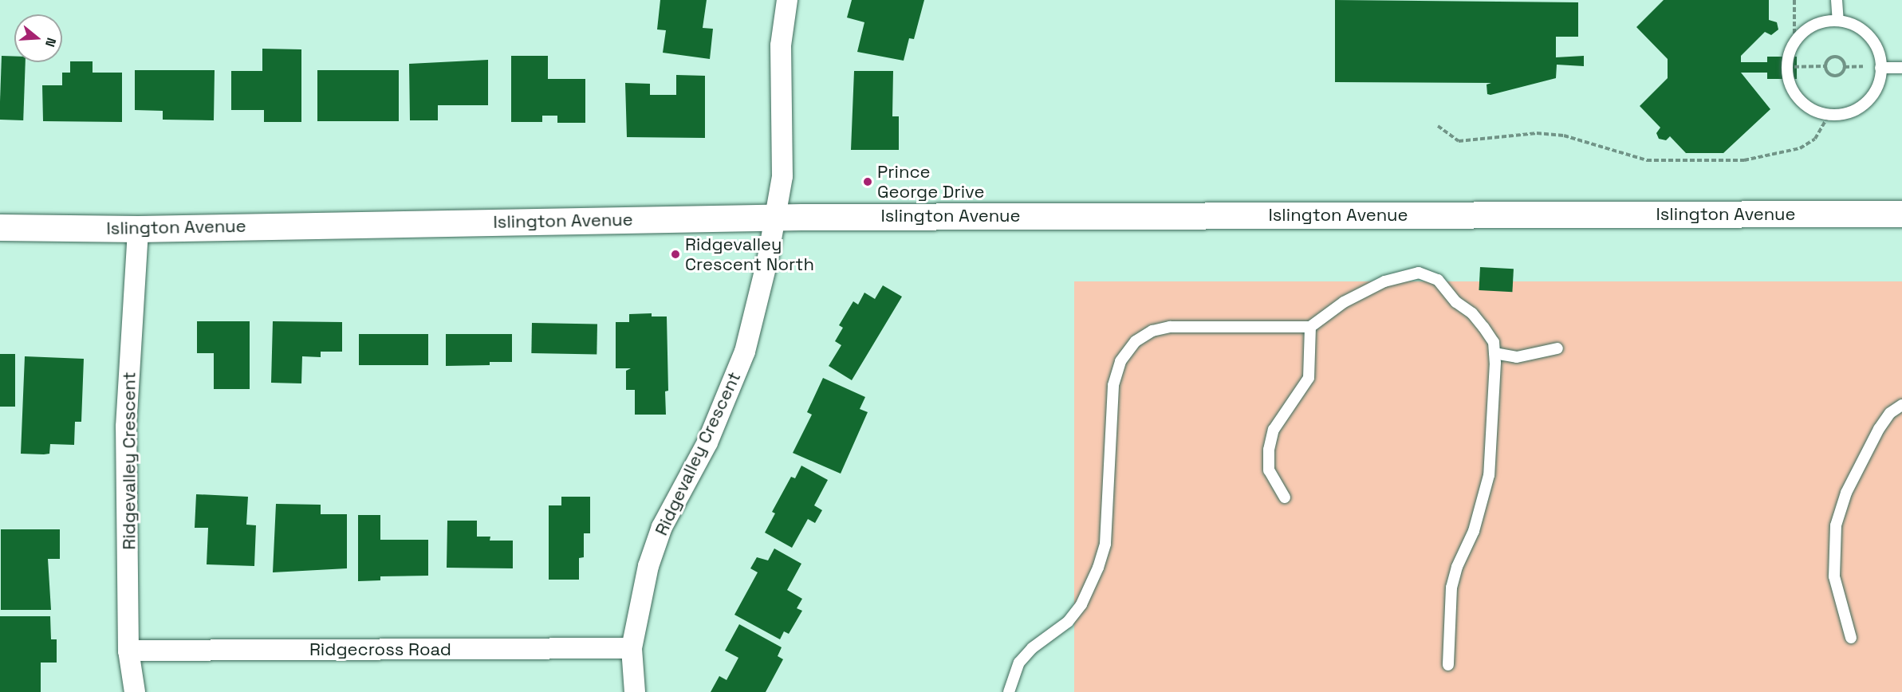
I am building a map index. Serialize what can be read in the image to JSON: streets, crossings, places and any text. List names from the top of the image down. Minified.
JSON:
{"streets":{"main road":["Islington Avenue"],"street":["Ridgevalley Crescent","Ridgecross Road"]},"crossings":[["Islington Avenue","Ridgevalley Crescent"],["Ridgevalley Crescent","Ridgecross Road"]],"places":["Prince George Drive","Ridgevalley Crescent North"],"north":"right"}
